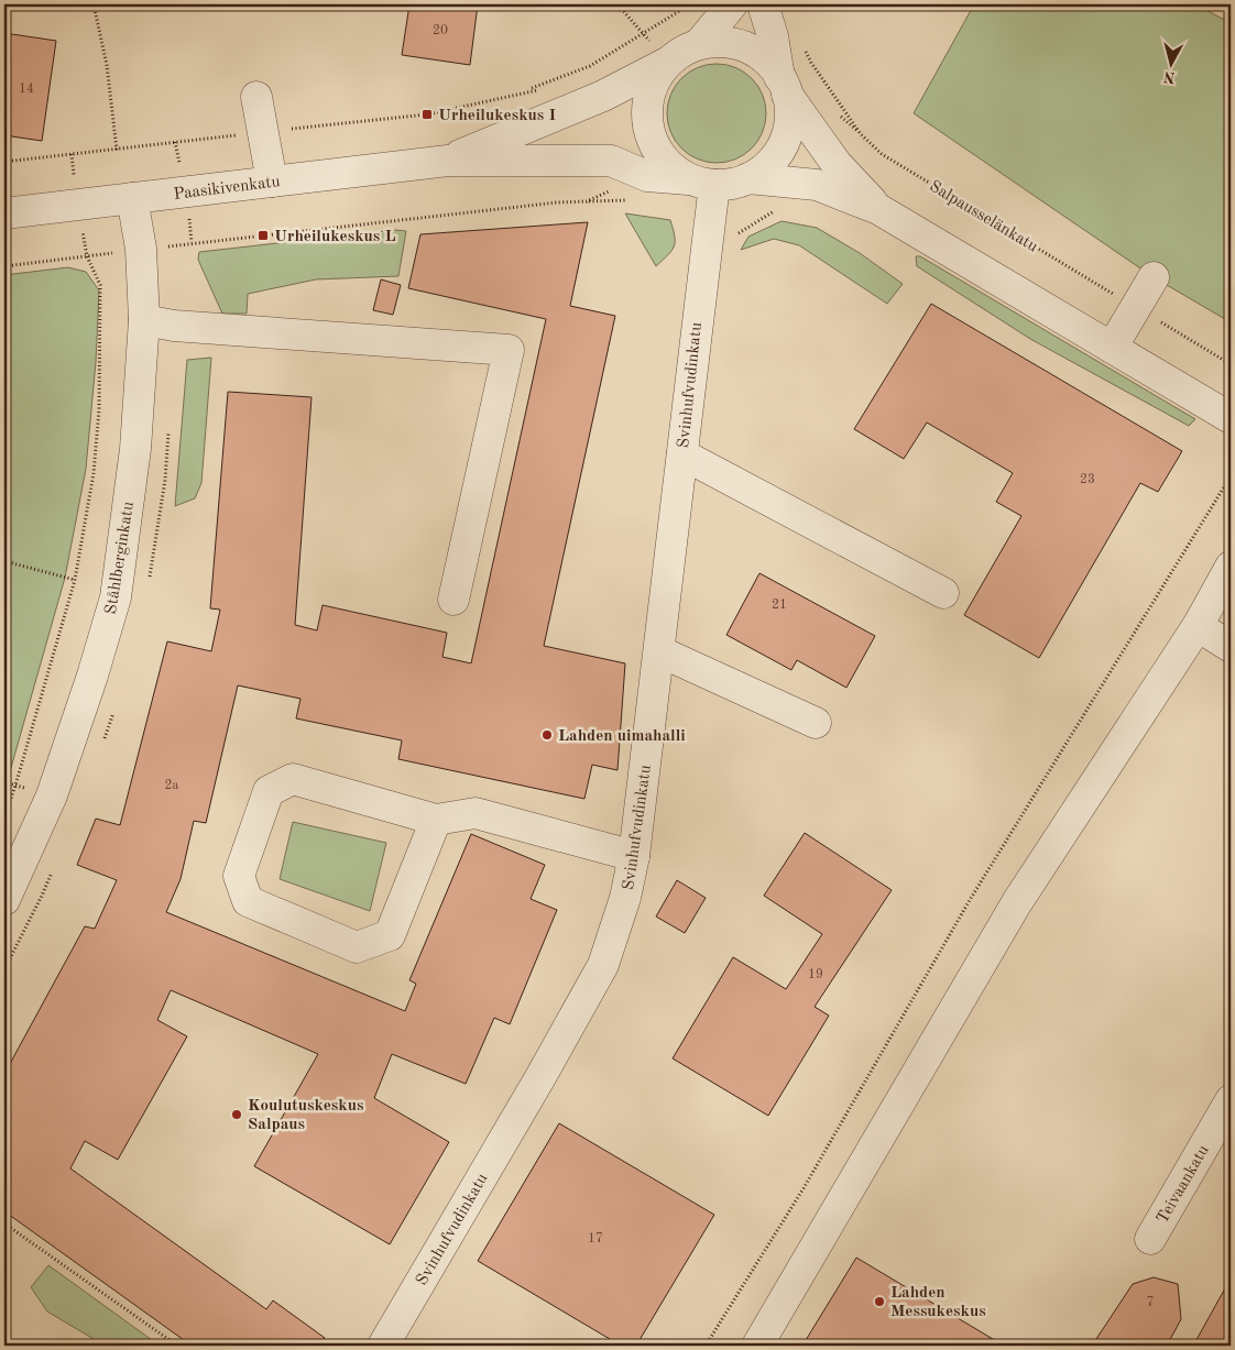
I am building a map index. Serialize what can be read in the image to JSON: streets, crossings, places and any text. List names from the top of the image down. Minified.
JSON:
{"streets":{"street":["Paasikivenkatu","Svinhufvudinkatu","Ståhlberginkatu","Teivaankatu"],"path":["Salpausselänkatu"]},"crossings":[["Paasikivenkatu","Svinhufvudinkatu"],["Paasikivenkatu","Ståhlberginkatu"]],"places":{"transit":["Urheilukeskus I","Urheilukeskus L"],"other":["Lahden uimahalli","Koulutuskeskus Salpaus","Lahden Messukeskus"]},"house_numbers":["20","14","23","21","2a","19","17","7"],"north":"bottom"}
